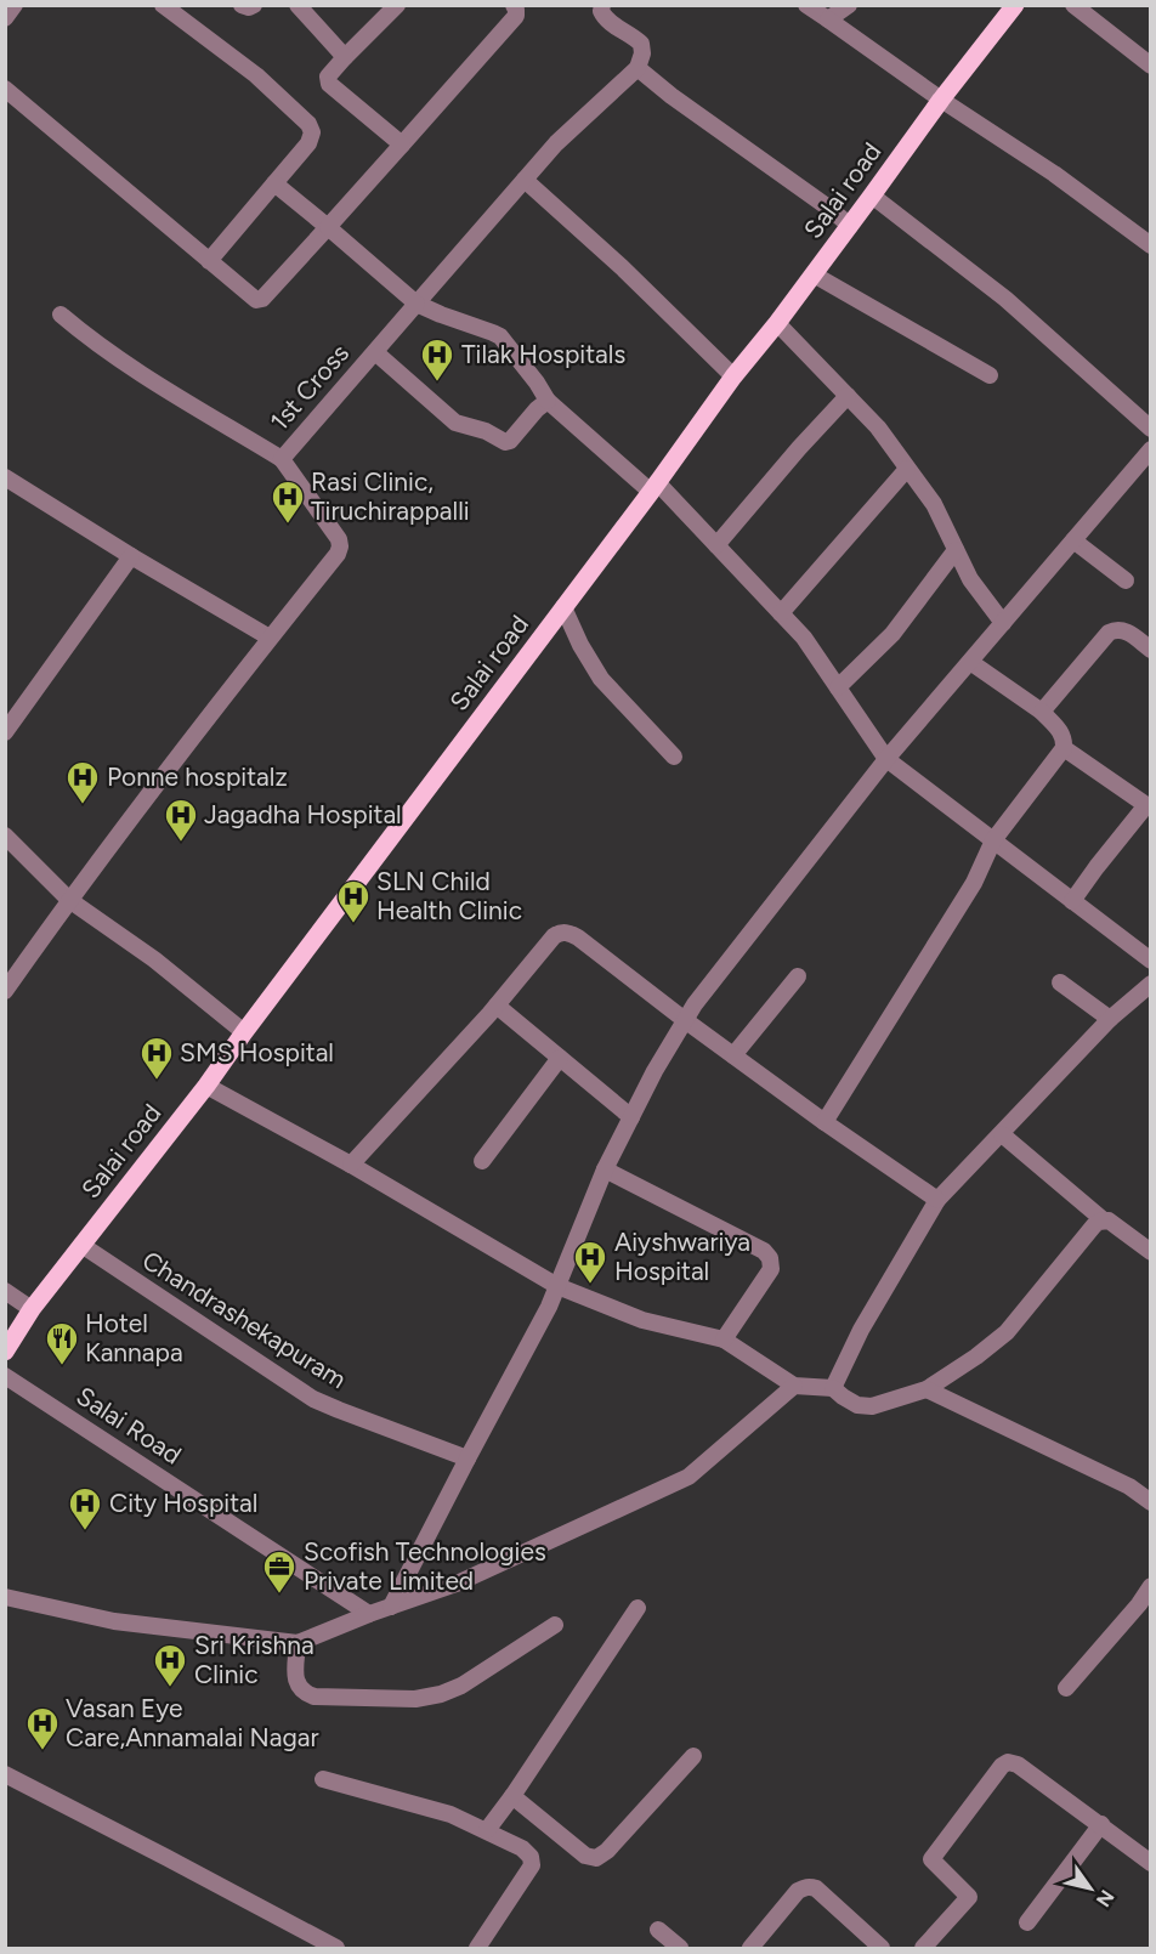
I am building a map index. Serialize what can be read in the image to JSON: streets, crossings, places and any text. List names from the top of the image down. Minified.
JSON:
{"streets":{"main road":["Salai road"],"street":["1st Cross","Chandrashekapuram","Salai Road"]},"crossings":[["Salai road","Chandrashekapuram"]],"places":{"hospital":["Tilak Hospitals","Rasi Clinic, Tiruchirappalli","Ponne hospitalz","Jagadha Hospital","SLN Child Health Clinic","SMS Hospital","Aiyshwariya Hospital","City Hospital","Sri Krishna Clinic","Vasan Eye Care,Annamalai Nagar"],"restaurant":["Hotel Kannapa"],"office":["Scofish Technologies Private Limited"]},"north":"bottom right"}
